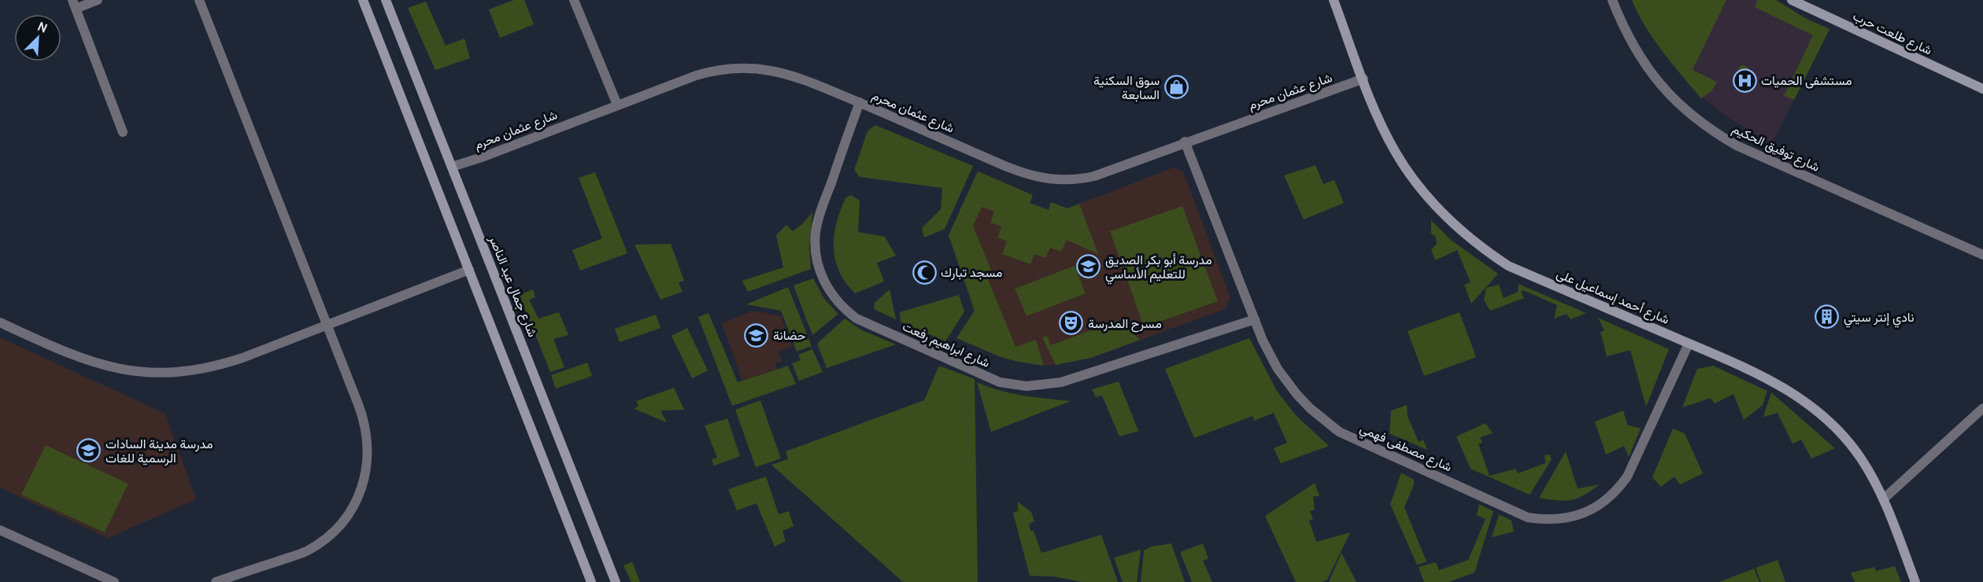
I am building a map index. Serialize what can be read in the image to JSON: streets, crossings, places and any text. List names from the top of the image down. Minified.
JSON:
{"streets":{"main road":["شارع طلعت حرب","شارع جمال عبد الناصر","شارع أحمد إسماعيل على"],"street":["شارع عثمان محرم","شارع توفيق الحكيم","شارع ابراهيم رفعت","شارع مصطفى فهمي"]},"crossings":[["شارع عثمان محرم","شارع جمال عبد الناصر"],["شارع عثمان محرم","شارع أحمد إسماعيل على"],["شارع عثمان محرم","شارع ابراهيم رفعت"],["شارع عثمان محرم","شارع مصطفى فهمي"],["شارع أحمد إسماعيل على","شارع مصطفى فهمي"],["شارع ابراهيم رفعت","شارع مصطفى فهمي"]],"places":{"hospital":["مستشفى الحميات"],"shop":["سوق السكنية السابعة"],"school or university":["مدرسة أبو بكر الصديق للتعليم الأساسي","حضانة","مدرسة مدينة السادات الرسمية للغات"],"mosque":["مسجد تبارك"],"building":["نادي إنتر سيتي"],"theatre":["مسرح المدرسة"]},"north":"top right"}
